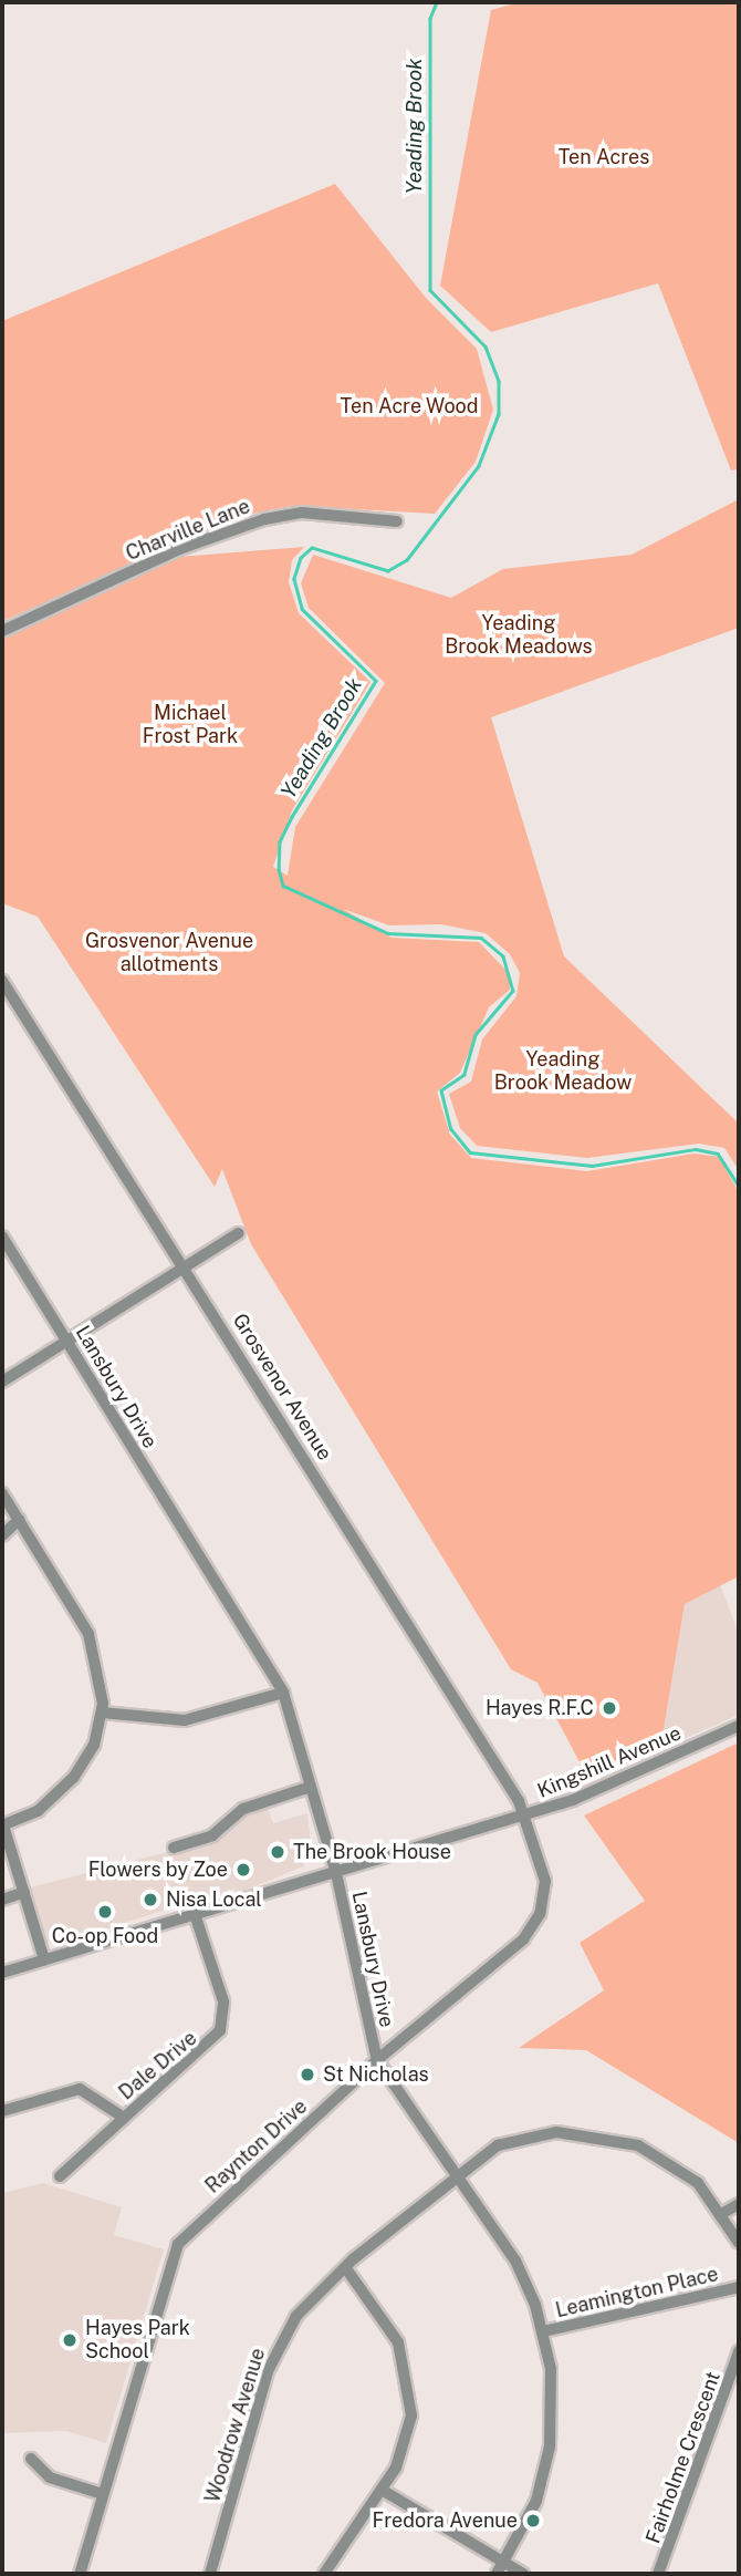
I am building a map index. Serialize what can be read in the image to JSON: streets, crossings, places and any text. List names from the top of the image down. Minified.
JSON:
{"streets":{"street":["Charville Lane","Lansbury Drive","Grosvenor Avenue","Kingshill Avenue","Dale Drive","Raynton Drive","Leamington Place","Woodrow Avenue","Fairholme Crescent"]},"crossings":[["Lansbury Drive","Kingshill Avenue"],["Lansbury Drive","Raynton Drive"],["Lansbury Drive","Leamington Place"],["Lansbury Drive","Woodrow Avenue"],["Grosvenor Avenue","Kingshill Avenue"],["Grosvenor Avenue","Raynton Drive"],["Kingshill Avenue","Dale Drive"],["Kingshill Avenue","Raynton Drive"]],"water":["Yeading Brook"],"parks":["Ten Acres","Ten Acre Wood","Yeading Brook Meadows","Michael Frost Park","Grosvenor Avenue allotments","Yeading Brook Meadow"],"places":["Hayes R.F.C","The Brook House","Flowers by Zoe","Nisa Local","Co-op Food","St Nicholas","Hayes Park School","Fredora Avenue"]}
